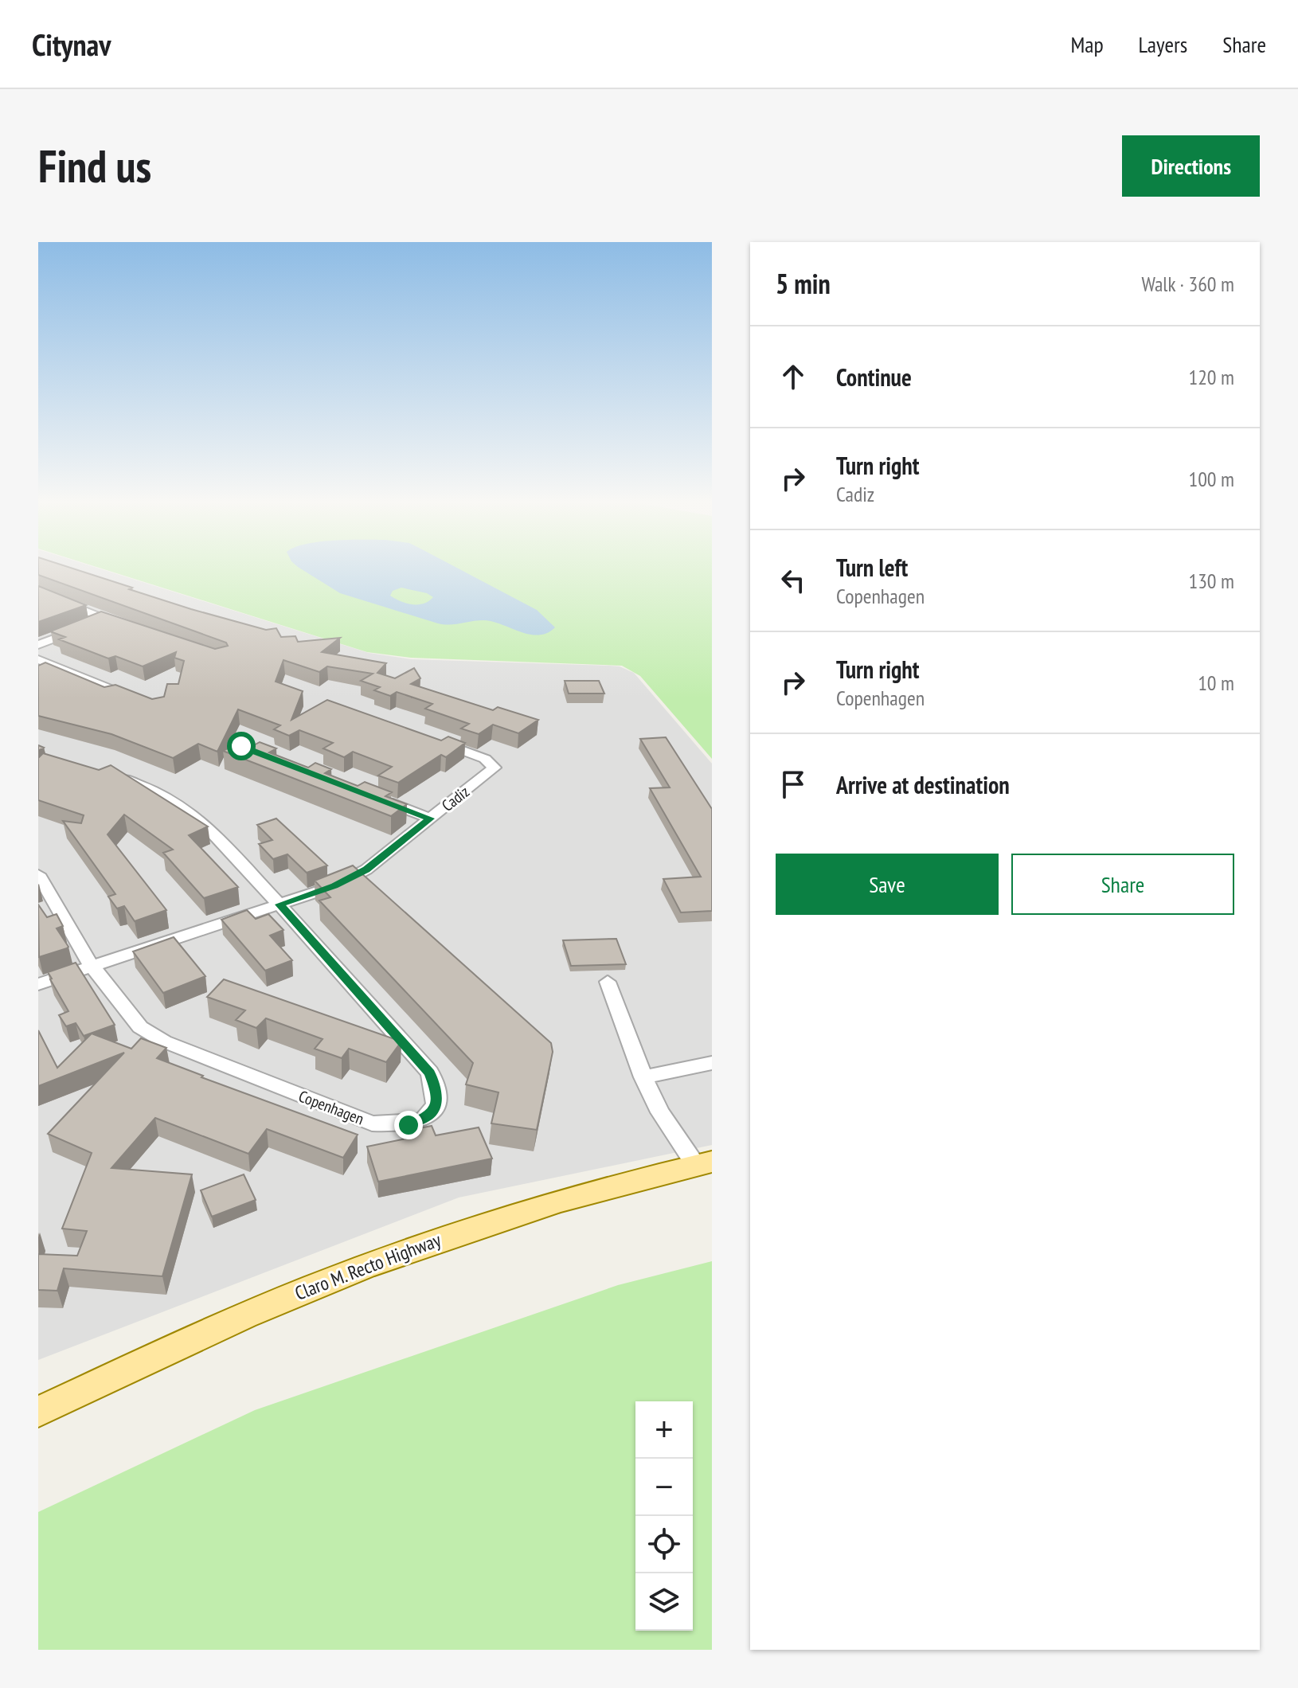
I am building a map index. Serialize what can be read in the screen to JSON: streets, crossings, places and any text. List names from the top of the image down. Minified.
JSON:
{"streets":{"main road":["Claro M. Recto Highway"],"street":["Cadiz","Copenhagen"]},"crossings":[["Cadiz","Copenhagen"]],"page":{"header":"Citynav","nav":["Map","Layers","Share"],"buttons":["Directions",["Save","Share"]],"title":"Find us","heading":["5 min","Walk · 360 m"],"list":[["Continue","120 m"],["Turn right","Cadiz","100 m"],["Turn left","Copenhagen","130 m"],["Turn right","Copenhagen","10 m"],"Arrive at destination"],"map_buttons":["+","−"]}}
